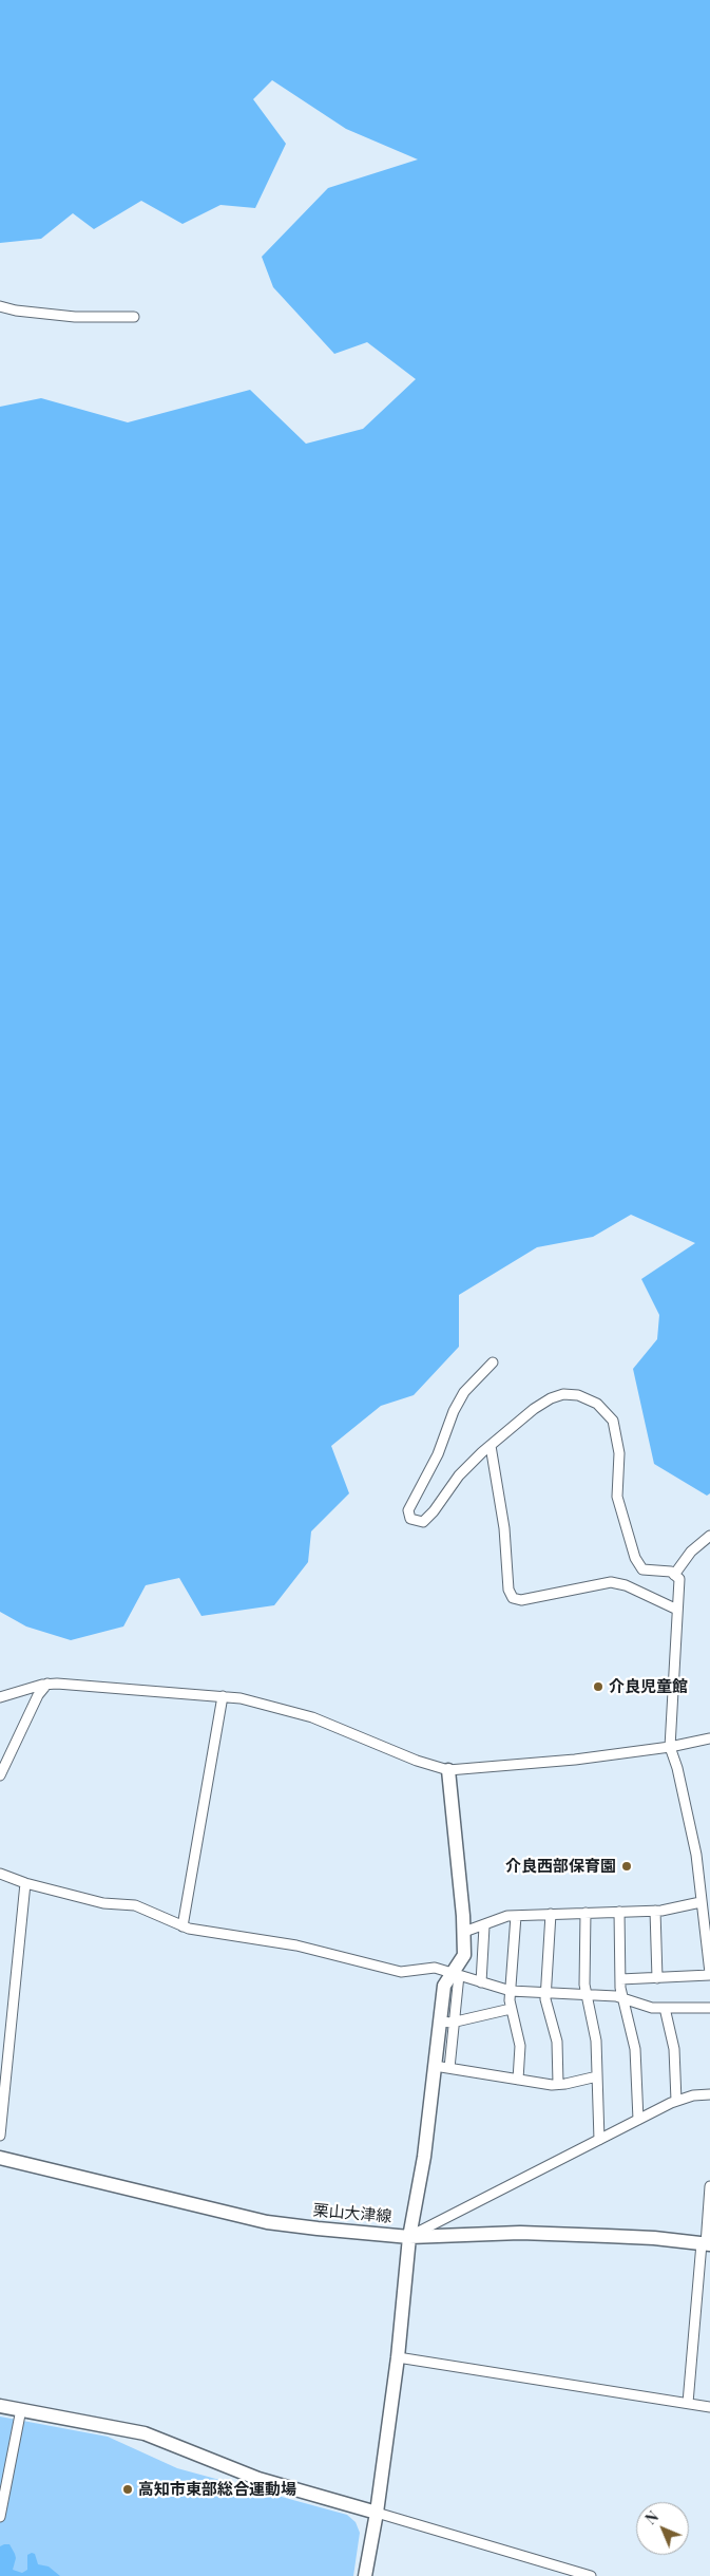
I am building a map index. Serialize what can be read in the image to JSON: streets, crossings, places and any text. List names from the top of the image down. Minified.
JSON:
{"streets":{"street":["栗山大津線"]},"places":["介良児童館","介良西部保育園","高知市東部総合運動場"],"north":"top left"}
